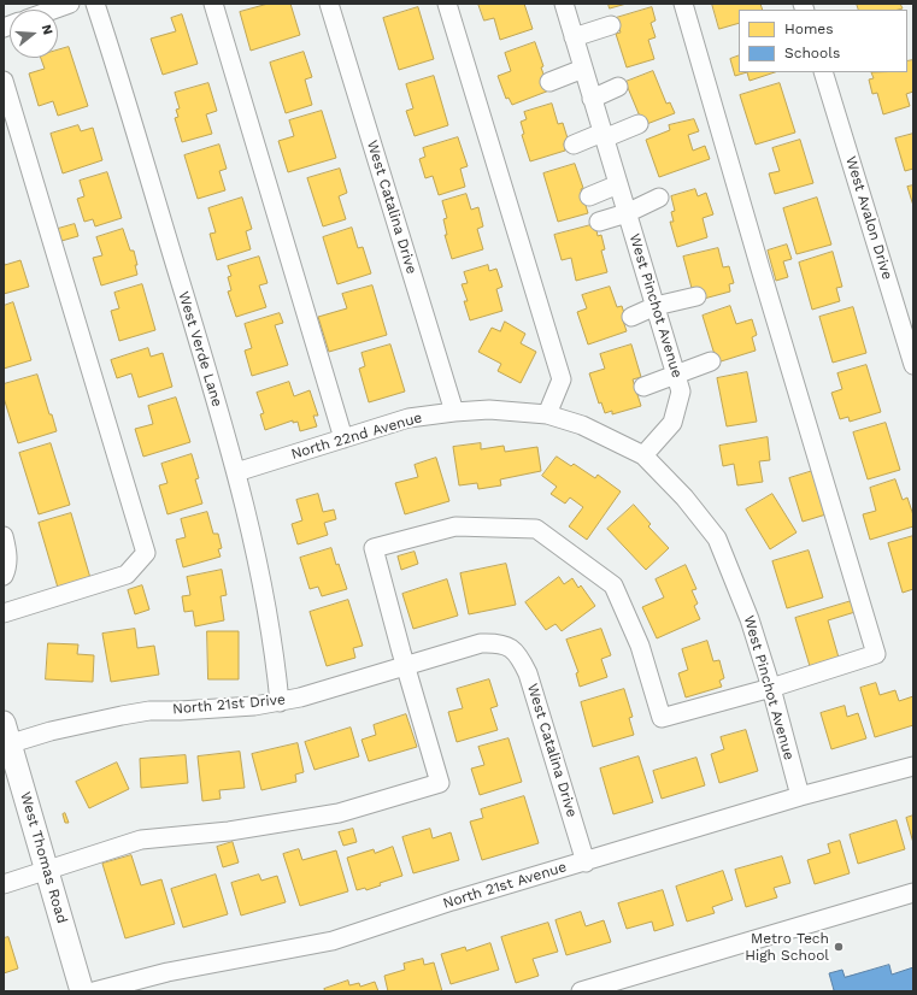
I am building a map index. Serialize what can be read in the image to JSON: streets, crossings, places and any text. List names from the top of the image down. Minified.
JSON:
{"streets":{"main road":["West Thomas Road"],"street":["West Catalina Drive","West Avalon Drive","West Pinchot Avenue","West Verde Lane","North 22nd Avenue","North 21st Drive","North 21st Avenue"]},"crossings":[["West Catalina Drive","North 22nd Avenue"],["West Catalina Drive","North 21st Drive"],["West Catalina Drive","North 21st Avenue"],["West Pinchot Avenue","North 22nd Avenue"],["West Pinchot Avenue","North 21st Avenue"],["West Verde Lane","North 22nd Avenue"],["West Verde Lane","North 21st Drive"],["North 21st Drive","West Thomas Road"]],"places":["Metro Tech High School"],"legend":["Homes","Schools"],"north":"right"}
